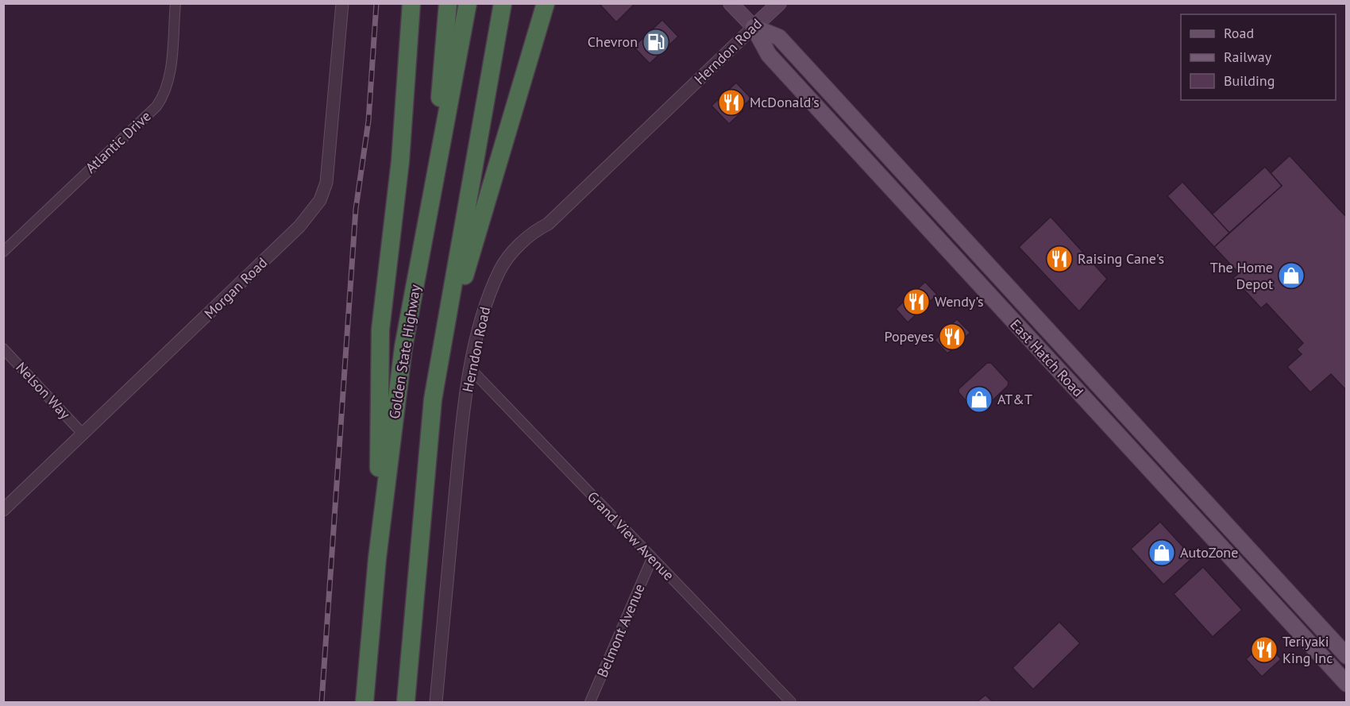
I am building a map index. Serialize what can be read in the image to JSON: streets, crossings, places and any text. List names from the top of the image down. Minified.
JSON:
{"streets":{"highway":["Golden State Highway"],"main road":["Herndon Road","East Hatch Road"],"street":["Atlantic Drive","Morgan Road","Nelson Way","Grand View Avenue","Belmont Avenue"]},"crossings":[["Herndon Road","East Hatch Road"],["Herndon Road","Grand View Avenue"],["Morgan Road","Nelson Way"],["Grand View Avenue","Belmont Avenue"]],"places":{"fuel station":["Chevron"],"restaurant":["McDonald's","Raising Cane's","Wendy's","Popeyes","Teriyaki King Inc"],"shop":["The Home Depot","AT&T","AutoZone"]},"legend":["Road","Railway","Building"]}
